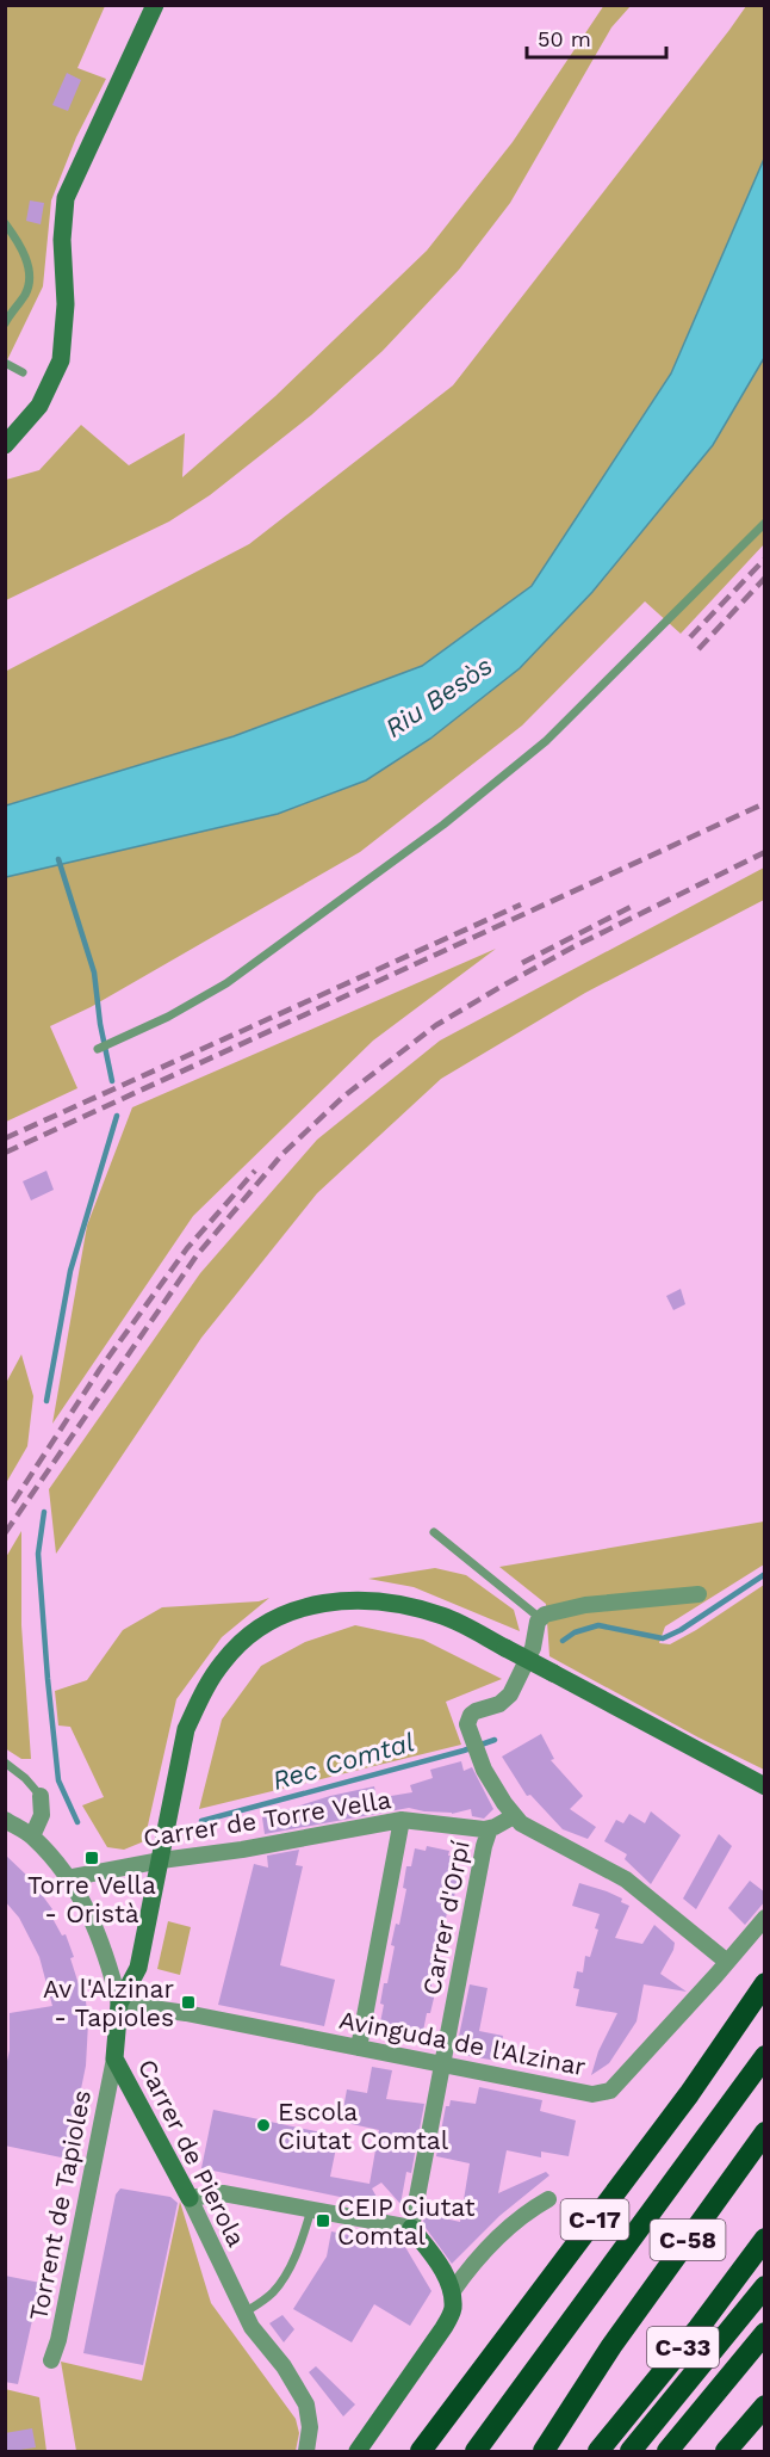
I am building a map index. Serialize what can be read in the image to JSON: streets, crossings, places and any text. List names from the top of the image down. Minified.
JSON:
{"streets":{"highway":["C-17","C-58","C-33"],"street":["Carrer de Torre Vella","Carrer d'Orpí","Avinguda de l'Alzinar","Carrer de Pierola","Torrent de Tapioles"]},"crossings":[["Carrer de Torre Vella","Carrer d'Orpí"],["Carrer de Torre Vella","Carrer de Pierola"],["Carrer d'Orpí","Avinguda de l'Alzinar"],["Avinguda de l'Alzinar","Carrer de Pierola"],["Carrer de Pierola","Torrent de Tapioles"]],"water":["Riu Besòs","Rec Comtal"],"places":{"transit":["Torre Vella - Oristà","Av l'Alzinar - Tapioles","CEIP Ciutat Comtal"],"other":["Escola Ciutat Comtal"]},"scale_bar":"50 m"}
